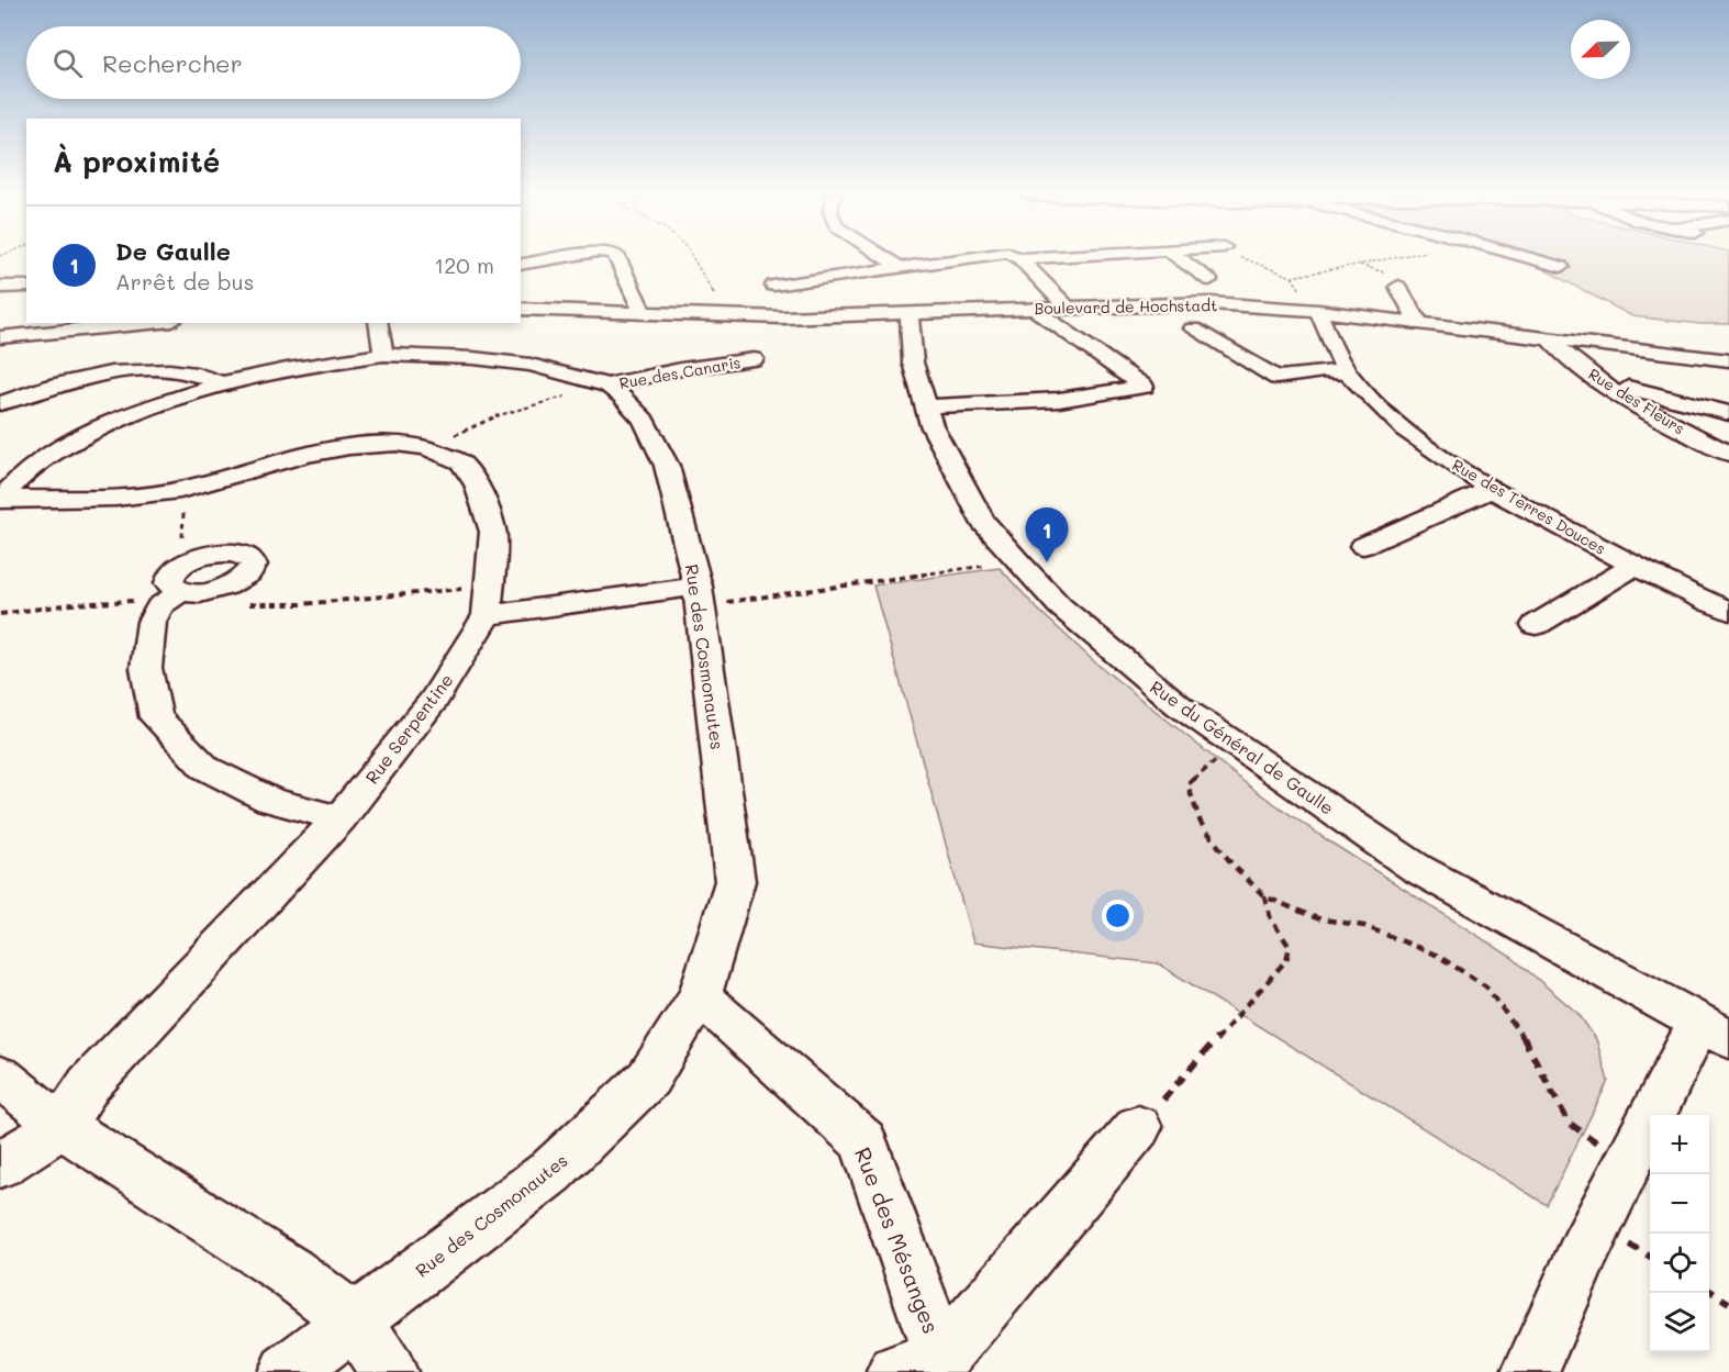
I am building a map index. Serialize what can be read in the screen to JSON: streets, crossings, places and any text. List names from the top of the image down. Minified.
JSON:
{"streets":{"street":["Boulevard de Hochstadt","Rue des Canaris","Rue des Fleurs","Rue des Terres Douces","Rue des Cosmonautes","Rue Serpentine","Rue du Général de Gaulle","Rue des Mésanges"]},"crossings":[["Boulevard de Hochstadt","Rue des Fleurs"],["Boulevard de Hochstadt","Rue des Terres Douces"],["Boulevard de Hochstadt","Rue du Général de Gaulle"],["Rue des Canaris","Rue des Cosmonautes"],["Rue des Cosmonautes","Rue Serpentine"],["Rue des Cosmonautes","Rue des Mésanges"]],"north":"bottom left","page":{"search":"Rechercher","heading":"À proximité","list":[{"mark":"1","name":"De Gaulle","note":"Arrêt de bus","value":"120 m"}],"pins":"1","map_buttons":["+","−"]}}
